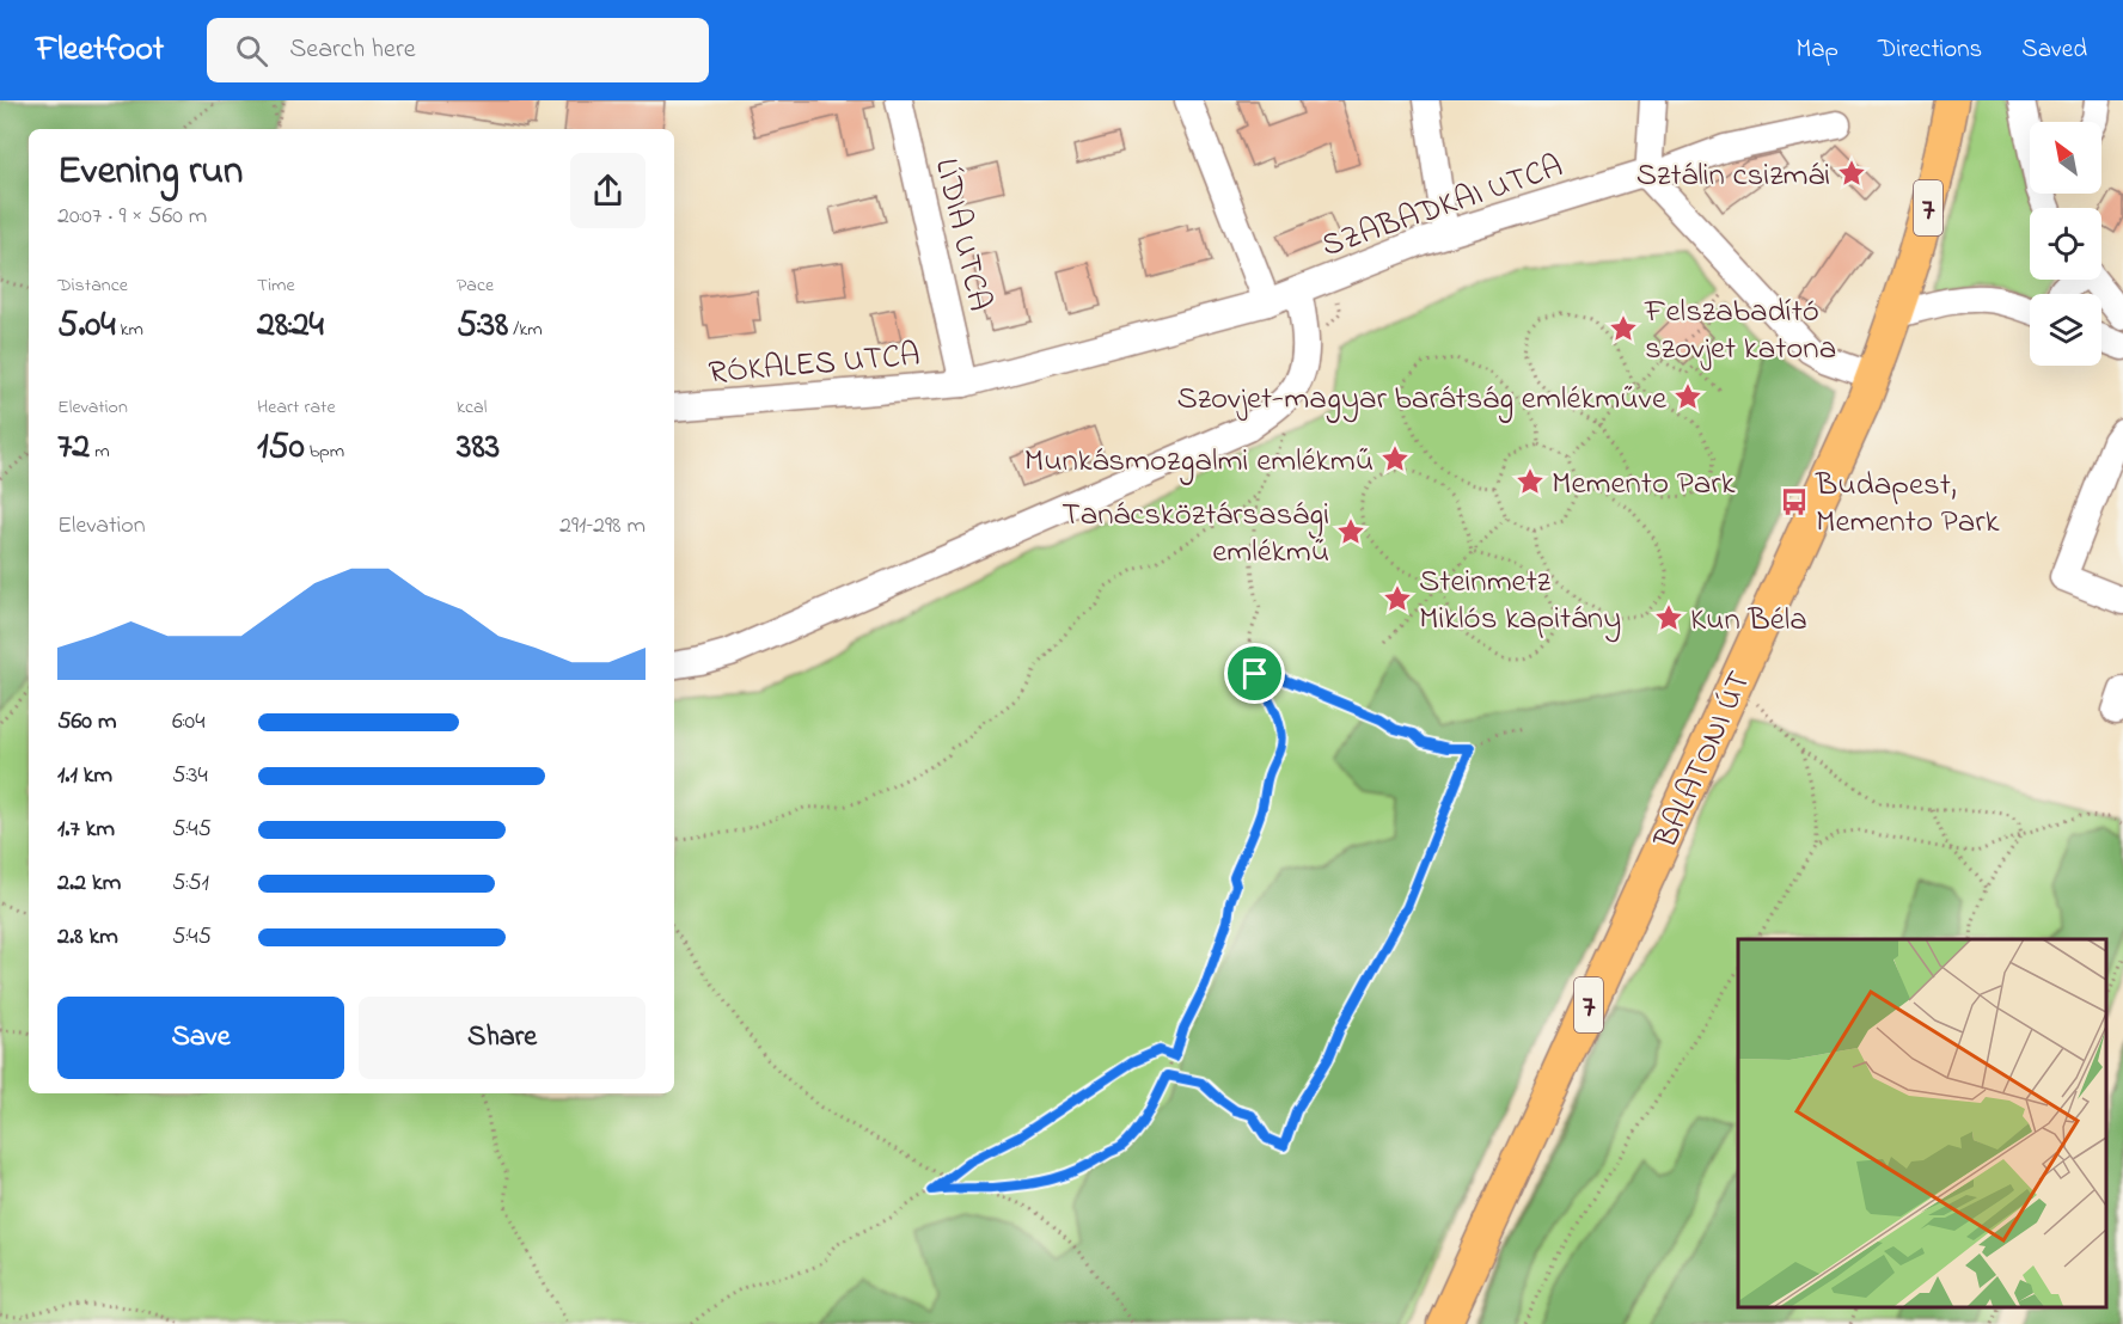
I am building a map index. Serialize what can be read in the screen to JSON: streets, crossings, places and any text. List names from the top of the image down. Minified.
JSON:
{"streets":{"main road":["7","BALATONI ÚT"],"street":["SZABADKAI UTCA","LÍDIA UTCA","RÓKALES UTCA"]},"crossings":[["SZABADKAI UTCA","LÍDIA UTCA"],["SZABADKAI UTCA","RÓKALES UTCA"],["LÍDIA UTCA","RÓKALES UTCA"]],"places":{"place":["Sztálin csizmái","Felszabadító szovjet katona","Szovjet-magyar barátság emlékműve","Munkásmozgalmi emlékmű","Memento Park","Tanácsköztársasági emlékmű","Steinmetz Miklós kapitány","Kun Béla"],"bus stop":["Budapest, Memento Park"]},"north":"top left","page":{"header":"Fleetfoot","search":"Search here","nav":["Map","Directions","Saved"],"heading":["Evening run","20:07 · 9 × 560 m"],"stats":[["Distance","5.04 km"],["Time","28:24"],["Pace","5:38 /km"],["Elevation","72 m"],["Heart rate","150 bpm"],["kcal","383"]],"chart":["Elevation","291–298 m"],"list":[{"name":"560 m","note":"6:04"},{"name":"1.1 km","note":"5:34"},{"name":"1.7 km","note":"5:45"},{"name":"2.2 km","note":"5:51"},{"name":"2.8 km","note":"5:45"}],"buttons":["Save","Share"]}}
